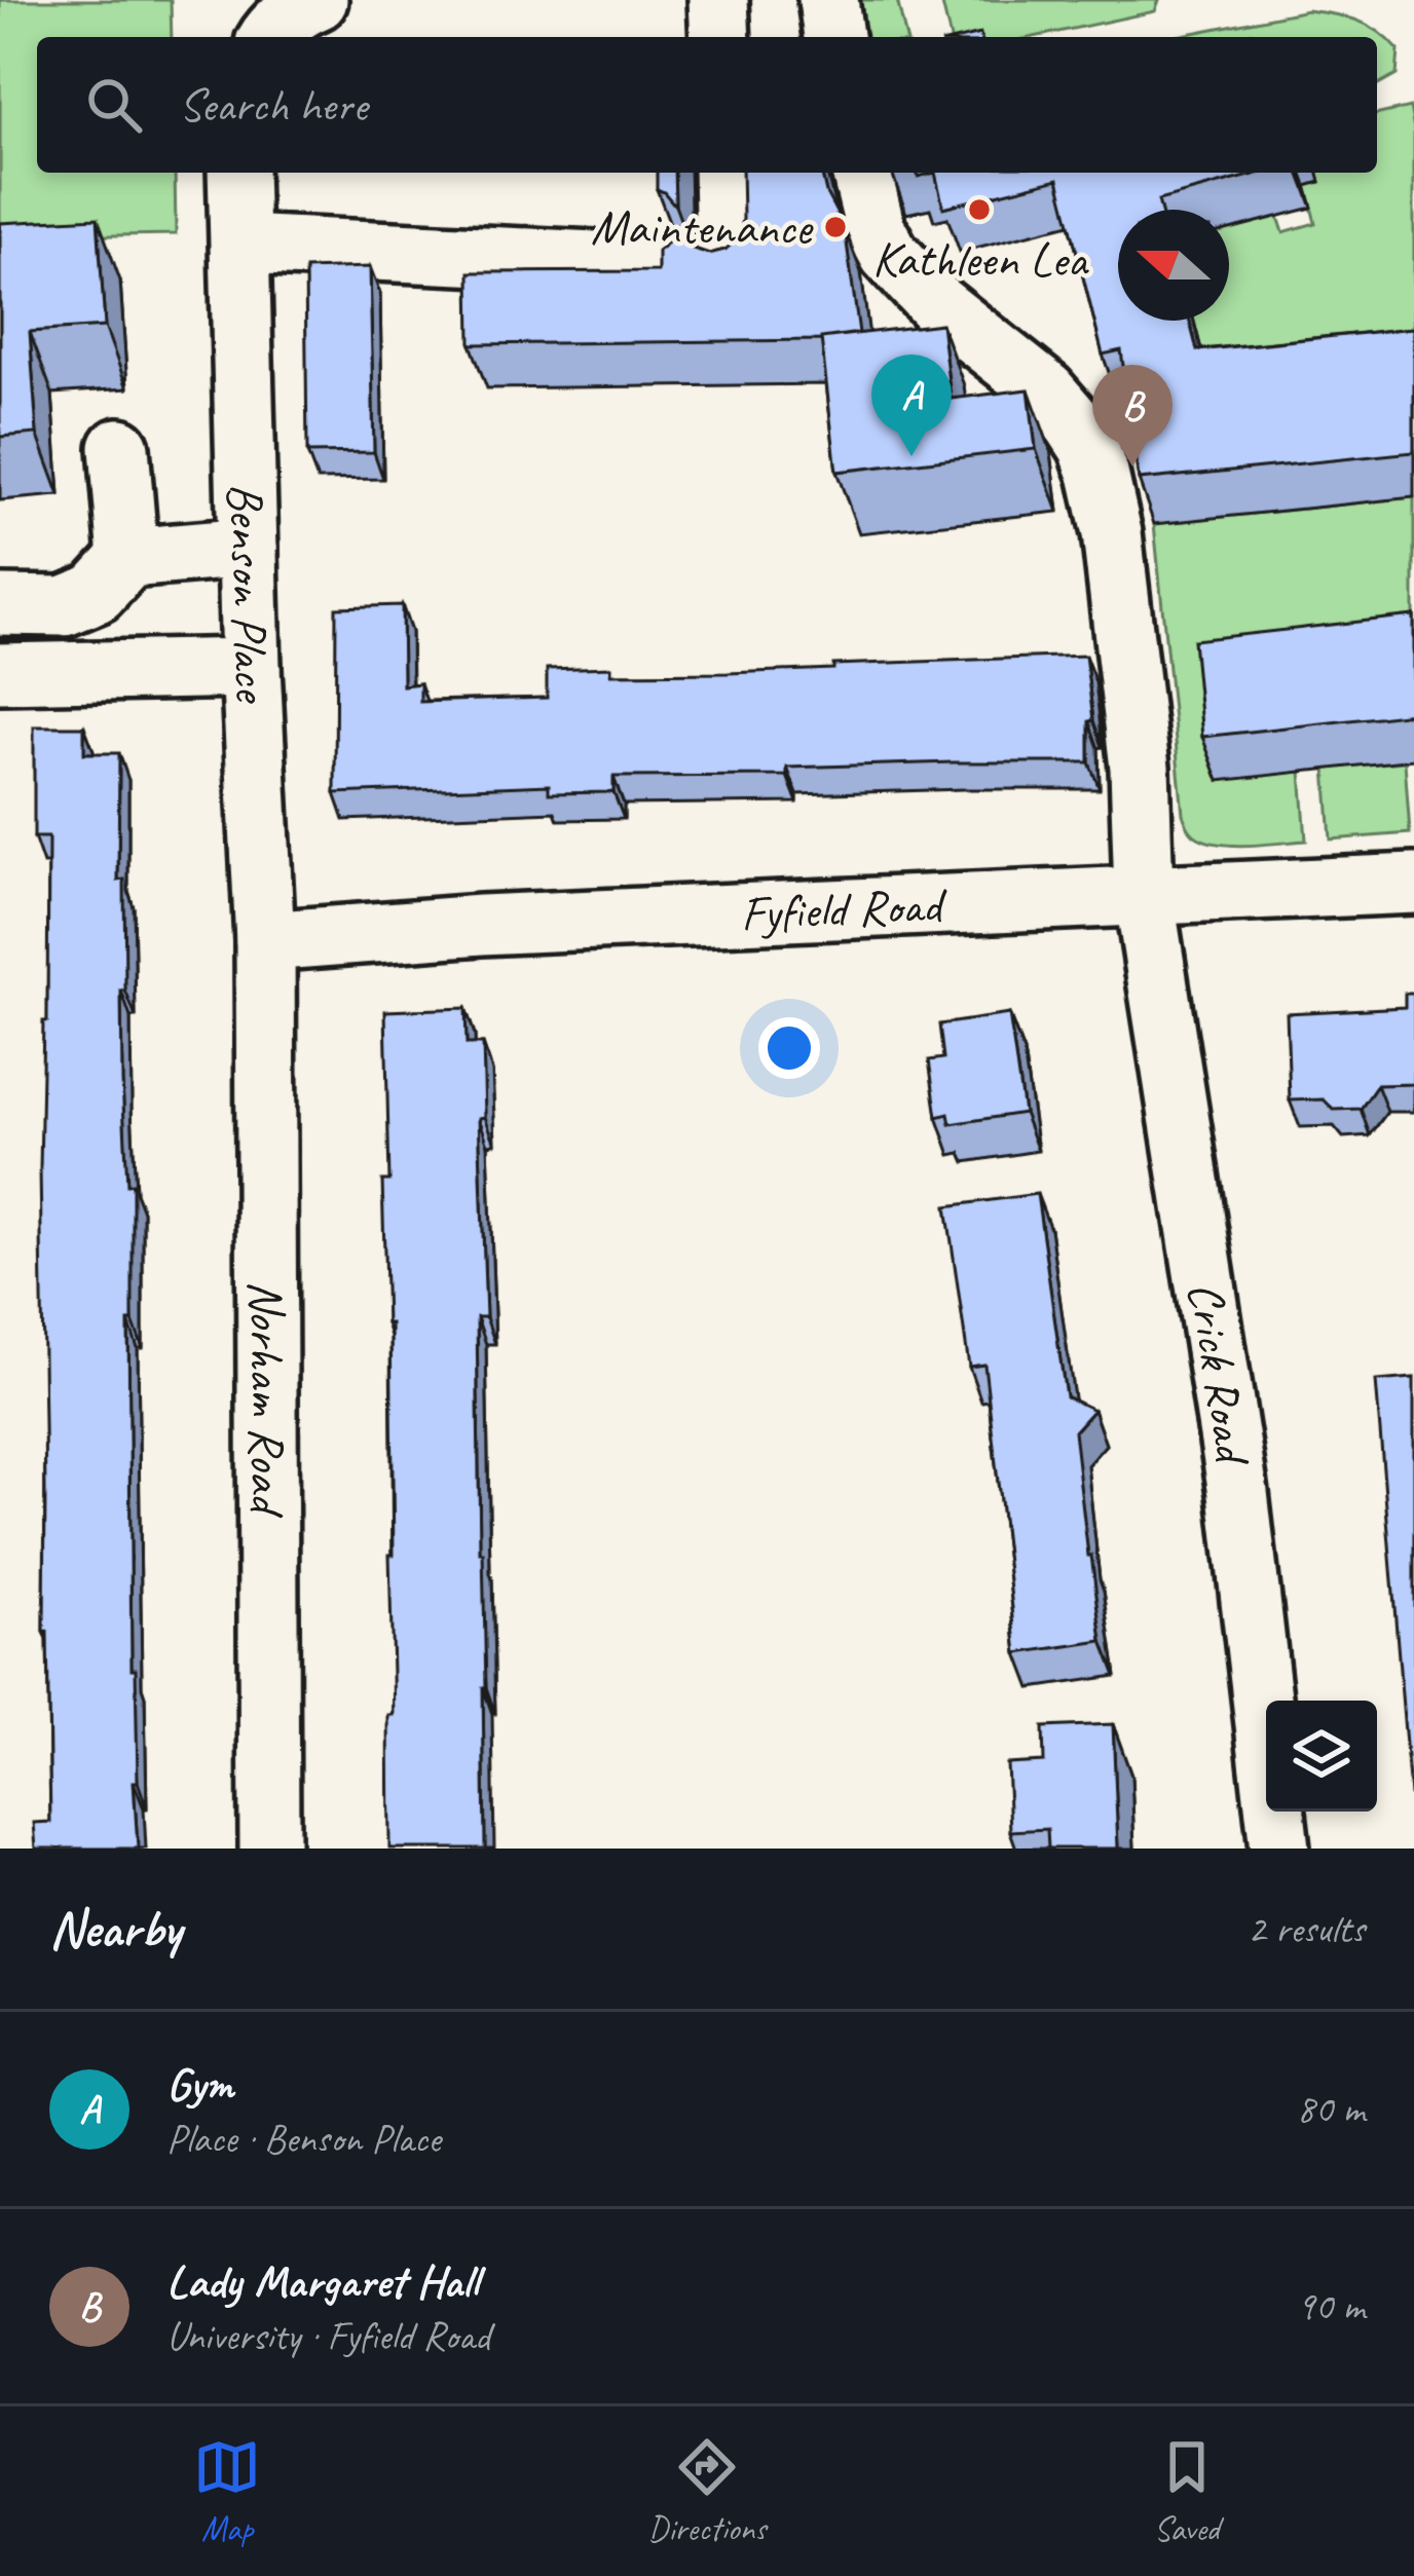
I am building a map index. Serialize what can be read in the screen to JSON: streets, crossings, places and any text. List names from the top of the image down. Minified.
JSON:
{"streets":{"street":["Benson Place","Fyfield Road","Crick Road","Norham Road"]},"crossings":[["Benson Place","Fyfield Road"],["Benson Place","Norham Road"],["Fyfield Road","Crick Road"],["Fyfield Road","Norham Road"]],"places":["Kathleen Lea","Maintenance"],"north":"left","page":{"search":"Search here","pins":["A","B"],"heading":["Nearby","2 results"],"list":[{"mark":"A","name":"Gym","note":"Place · Benson Place","value":"80 m"},{"mark":"B","name":"Lady Margaret Hall","note":"University · Fyfield Road","value":"90 m"}],"nav":["Map","Directions","Saved"]}}
